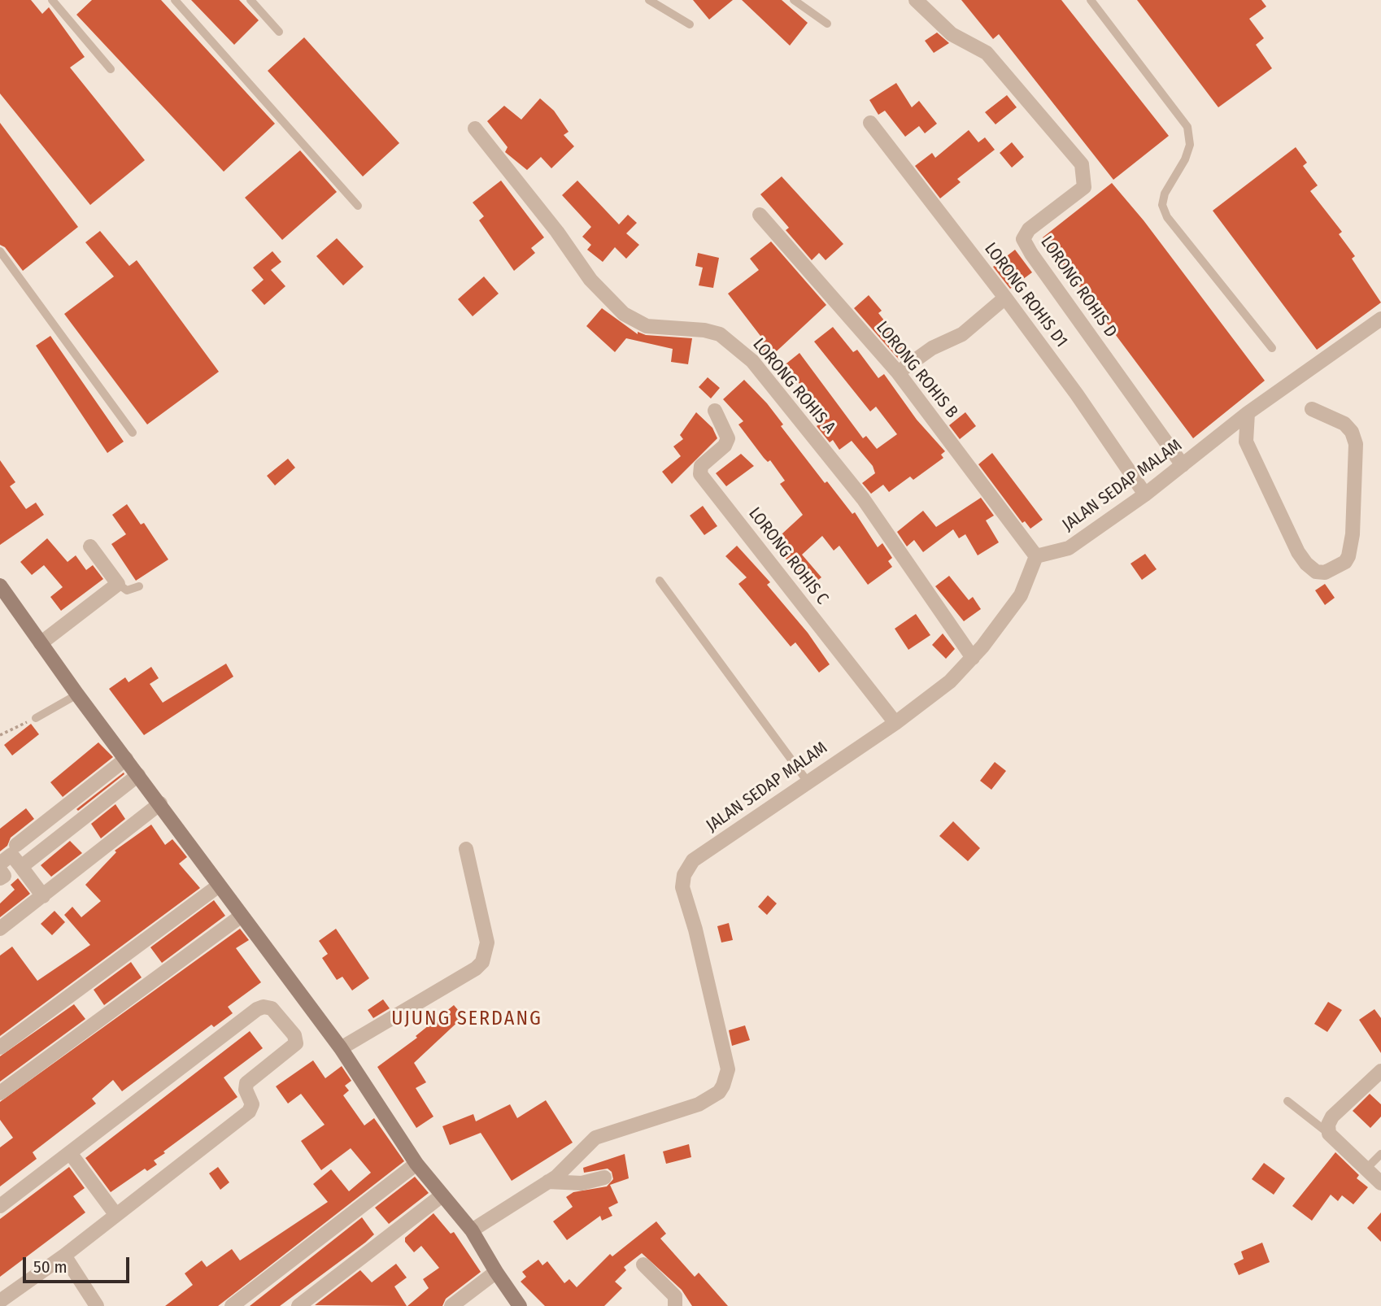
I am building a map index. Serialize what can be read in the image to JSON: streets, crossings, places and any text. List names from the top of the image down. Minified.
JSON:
{"streets":{"street":["LORONG ROHIS D","LORONG ROHIS D1","LORONG ROHIS B","LORONG ROHIS A","JALAN SEDAP MALAM","LORONG ROHIS C"]},"crossings":[["LORONG ROHIS D","JALAN SEDAP MALAM"],["LORONG ROHIS D1","JALAN SEDAP MALAM"],["LORONG ROHIS B","JALAN SEDAP MALAM"],["LORONG ROHIS A","JALAN SEDAP MALAM"],["JALAN SEDAP MALAM","LORONG ROHIS C"]],"districts":["UJUNG SERDANG"],"scale_bar":"50 m"}
